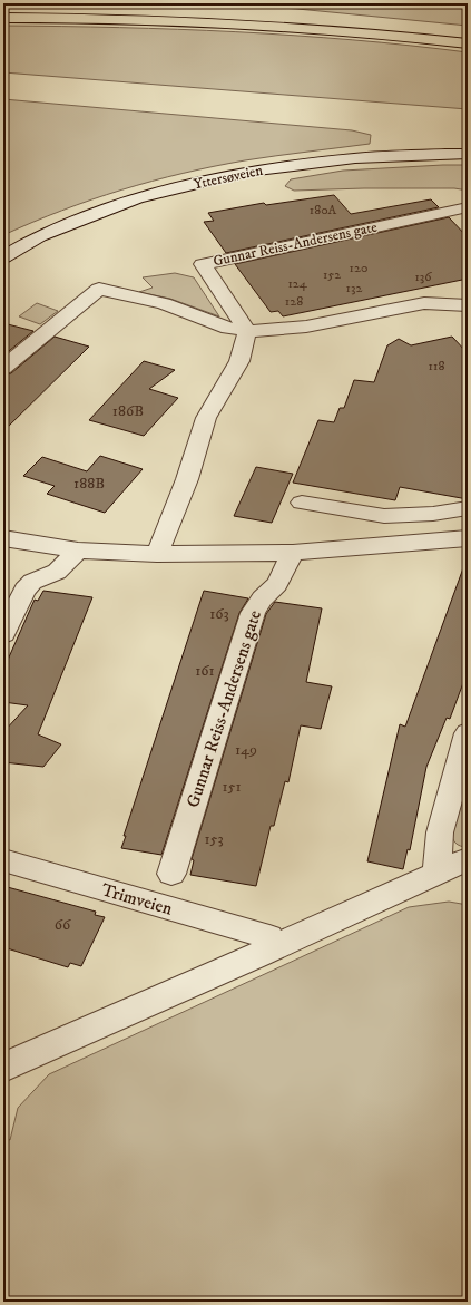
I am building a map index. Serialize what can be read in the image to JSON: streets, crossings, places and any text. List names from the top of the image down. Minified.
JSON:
{"streets":{"street":["Yttersøveien","Gunnar Reiss-Andersens gate","Trimveien"]},"house_numbers":["180A","120","152","136","124","132","128","118","186B","188B","163","161","149","151","153","66"]}
